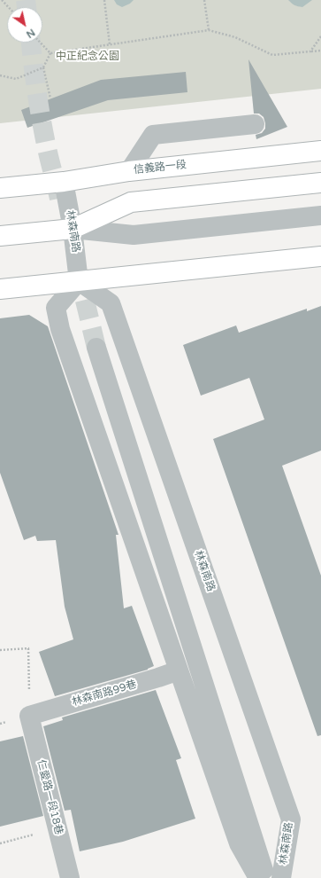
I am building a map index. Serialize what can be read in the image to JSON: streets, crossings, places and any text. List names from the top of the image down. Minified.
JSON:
{"streets":{"main road":["信義路一段"],"street":["林森南路","林森南路99巷","仁愛路一段18巷"]},"crossings":[["信義路一段","林森南路"],["林森南路99巷","仁愛路一段18巷"]],"parks":["中正紀念公園"],"north":"bottom right"}
